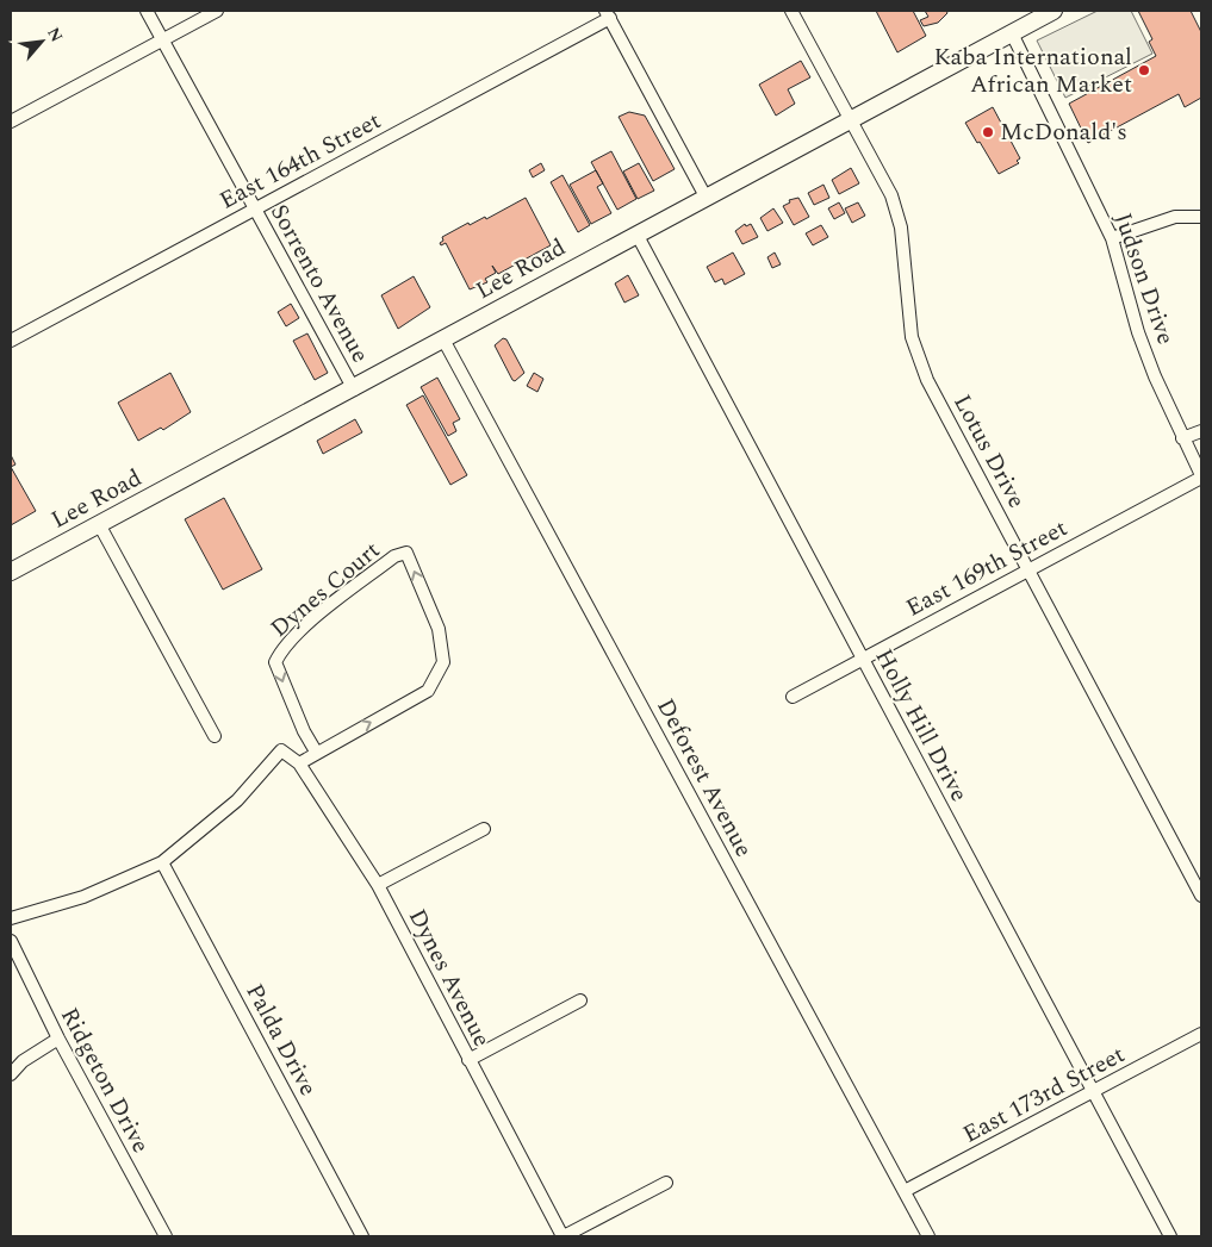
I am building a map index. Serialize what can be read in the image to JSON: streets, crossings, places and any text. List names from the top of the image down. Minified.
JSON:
{"streets":{"main road":["Lee Road"],"street":["East 164th Street","Judson Drive","Sorrento Avenue","Lotus Drive","East 169th Street","Dynes Court","Holly Hill Drive","Deforest Avenue","Dynes Avenue","Palda Drive","Ridgeton Drive","East 173rd Street"]},"crossings":[["East 164th Street","Sorrento Avenue"],["Lee Road","Judson Drive"],["Lee Road","Sorrento Avenue"],["Lee Road","Lotus Drive"],["Lee Road","Holly Hill Drive"],["Lee Road","Deforest Avenue"],["Judson Drive","East 169th Street"],["Lotus Drive","East 169th Street"],["East 169th Street","Holly Hill Drive"],["Dynes Court","Dynes Avenue"],["Holly Hill Drive","East 173rd Street"],["Deforest Avenue","East 173rd Street"],["Dynes Avenue","Palda Drive"]],"places":["Kaba International African Market","McDonald's"],"north":"top right"}
